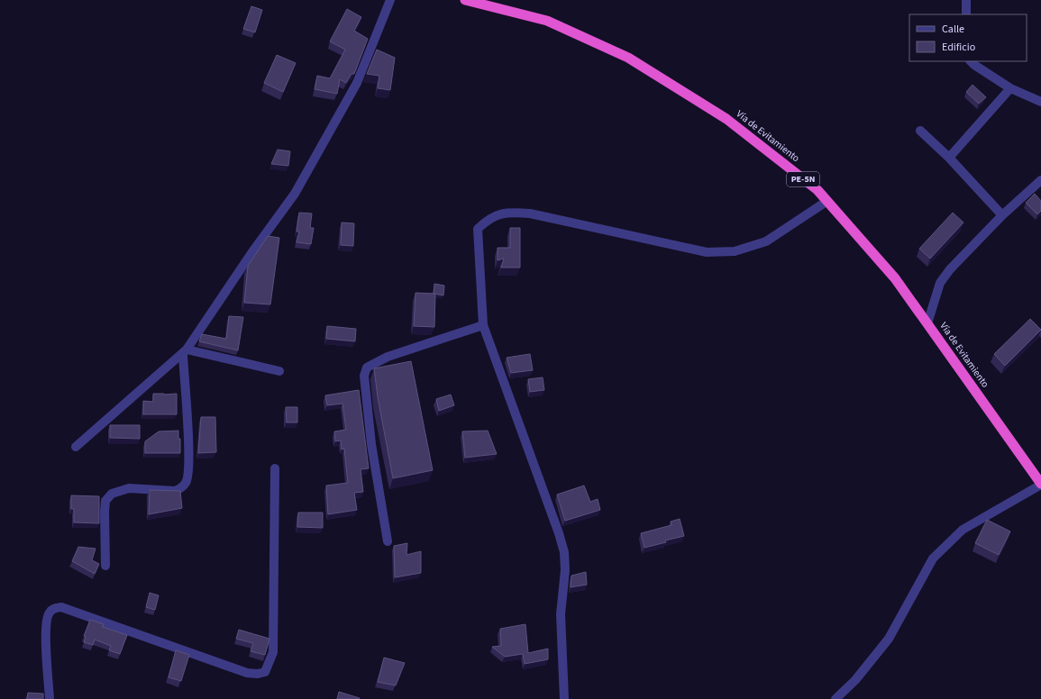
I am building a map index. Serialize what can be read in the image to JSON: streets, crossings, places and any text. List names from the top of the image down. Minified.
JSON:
{"streets":{"highway":["Vía de Evitamiento","PE-5N"]},"legend":["Calle","Edificio"]}
